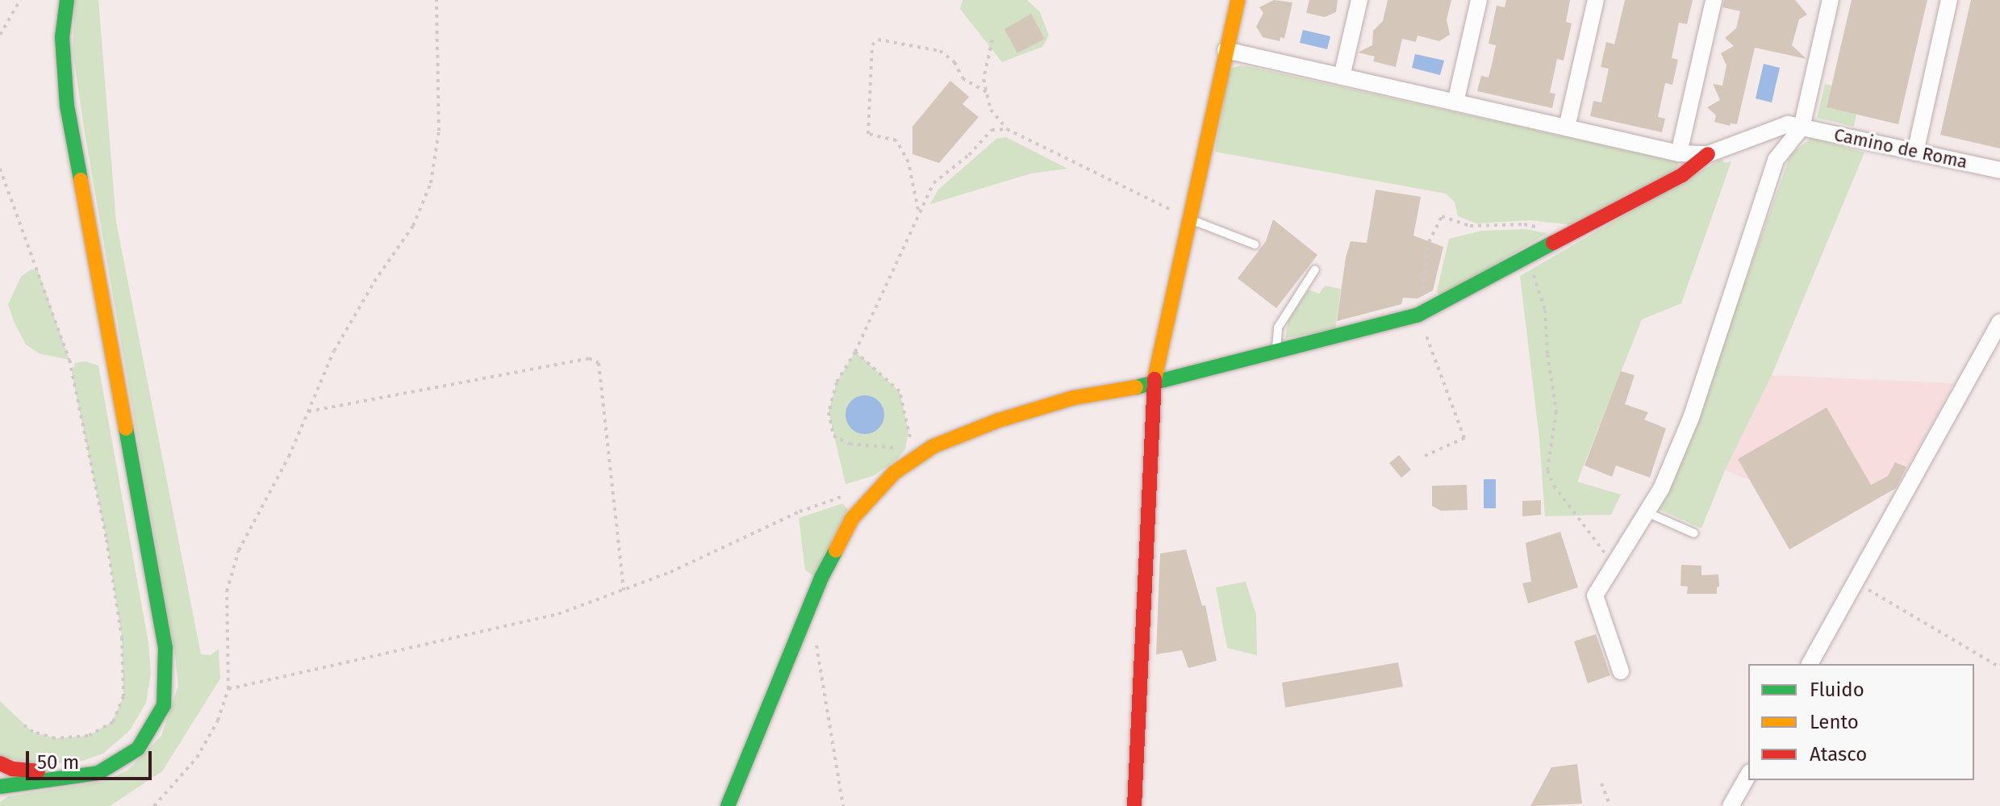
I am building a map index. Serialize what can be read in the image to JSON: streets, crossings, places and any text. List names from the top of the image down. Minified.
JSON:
{"streets":{"street":["Camino de Roma"]},"legend":["Fluido","Lento","Atasco"],"scale_bar":"50 m"}
